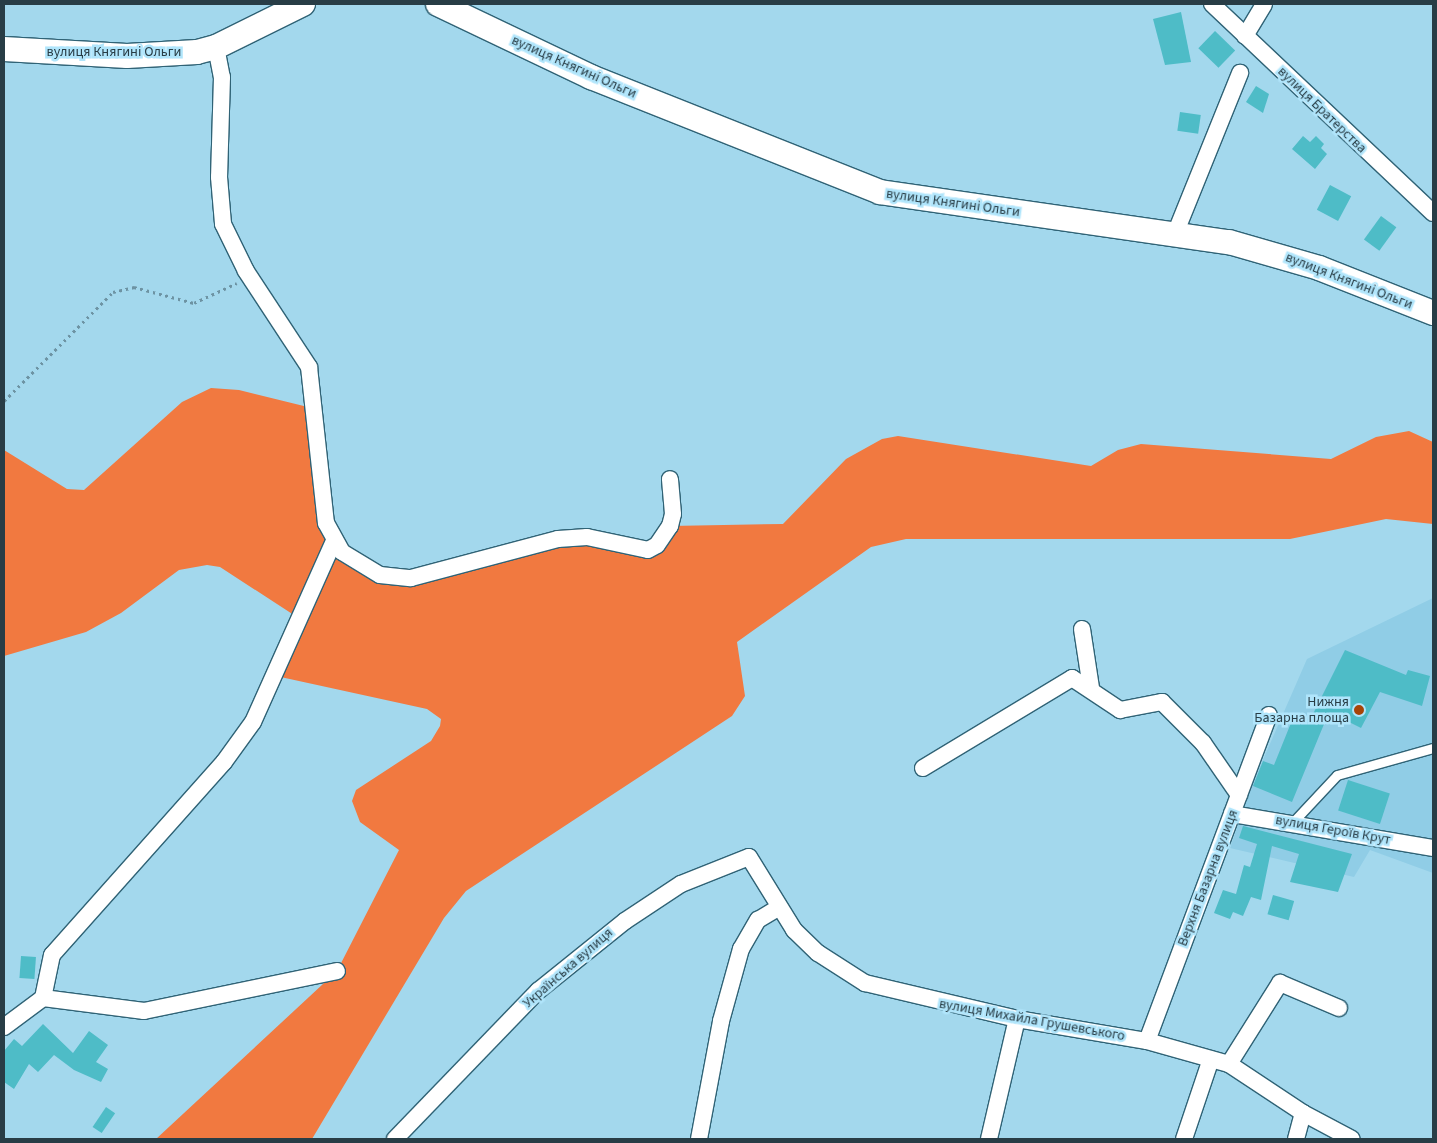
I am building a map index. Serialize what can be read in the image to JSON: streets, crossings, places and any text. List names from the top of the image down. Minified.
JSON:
{"streets":{"street":["вулиця Княгині Ольги","вулиця Братерства","вулиця Героїв Крут","Верхня Базарна вулиця","Українська вулиця","вулиця Михайла Грушевського"]},"crossings":[["вулиця Героїв Крут","Верхня Базарна вулиця"],["Верхня Базарна вулиця","вулиця Михайла Грушевського"],["Українська вулиця","вулиця Михайла Грушевського"]],"places":["Нижня Базарна площа"]}
